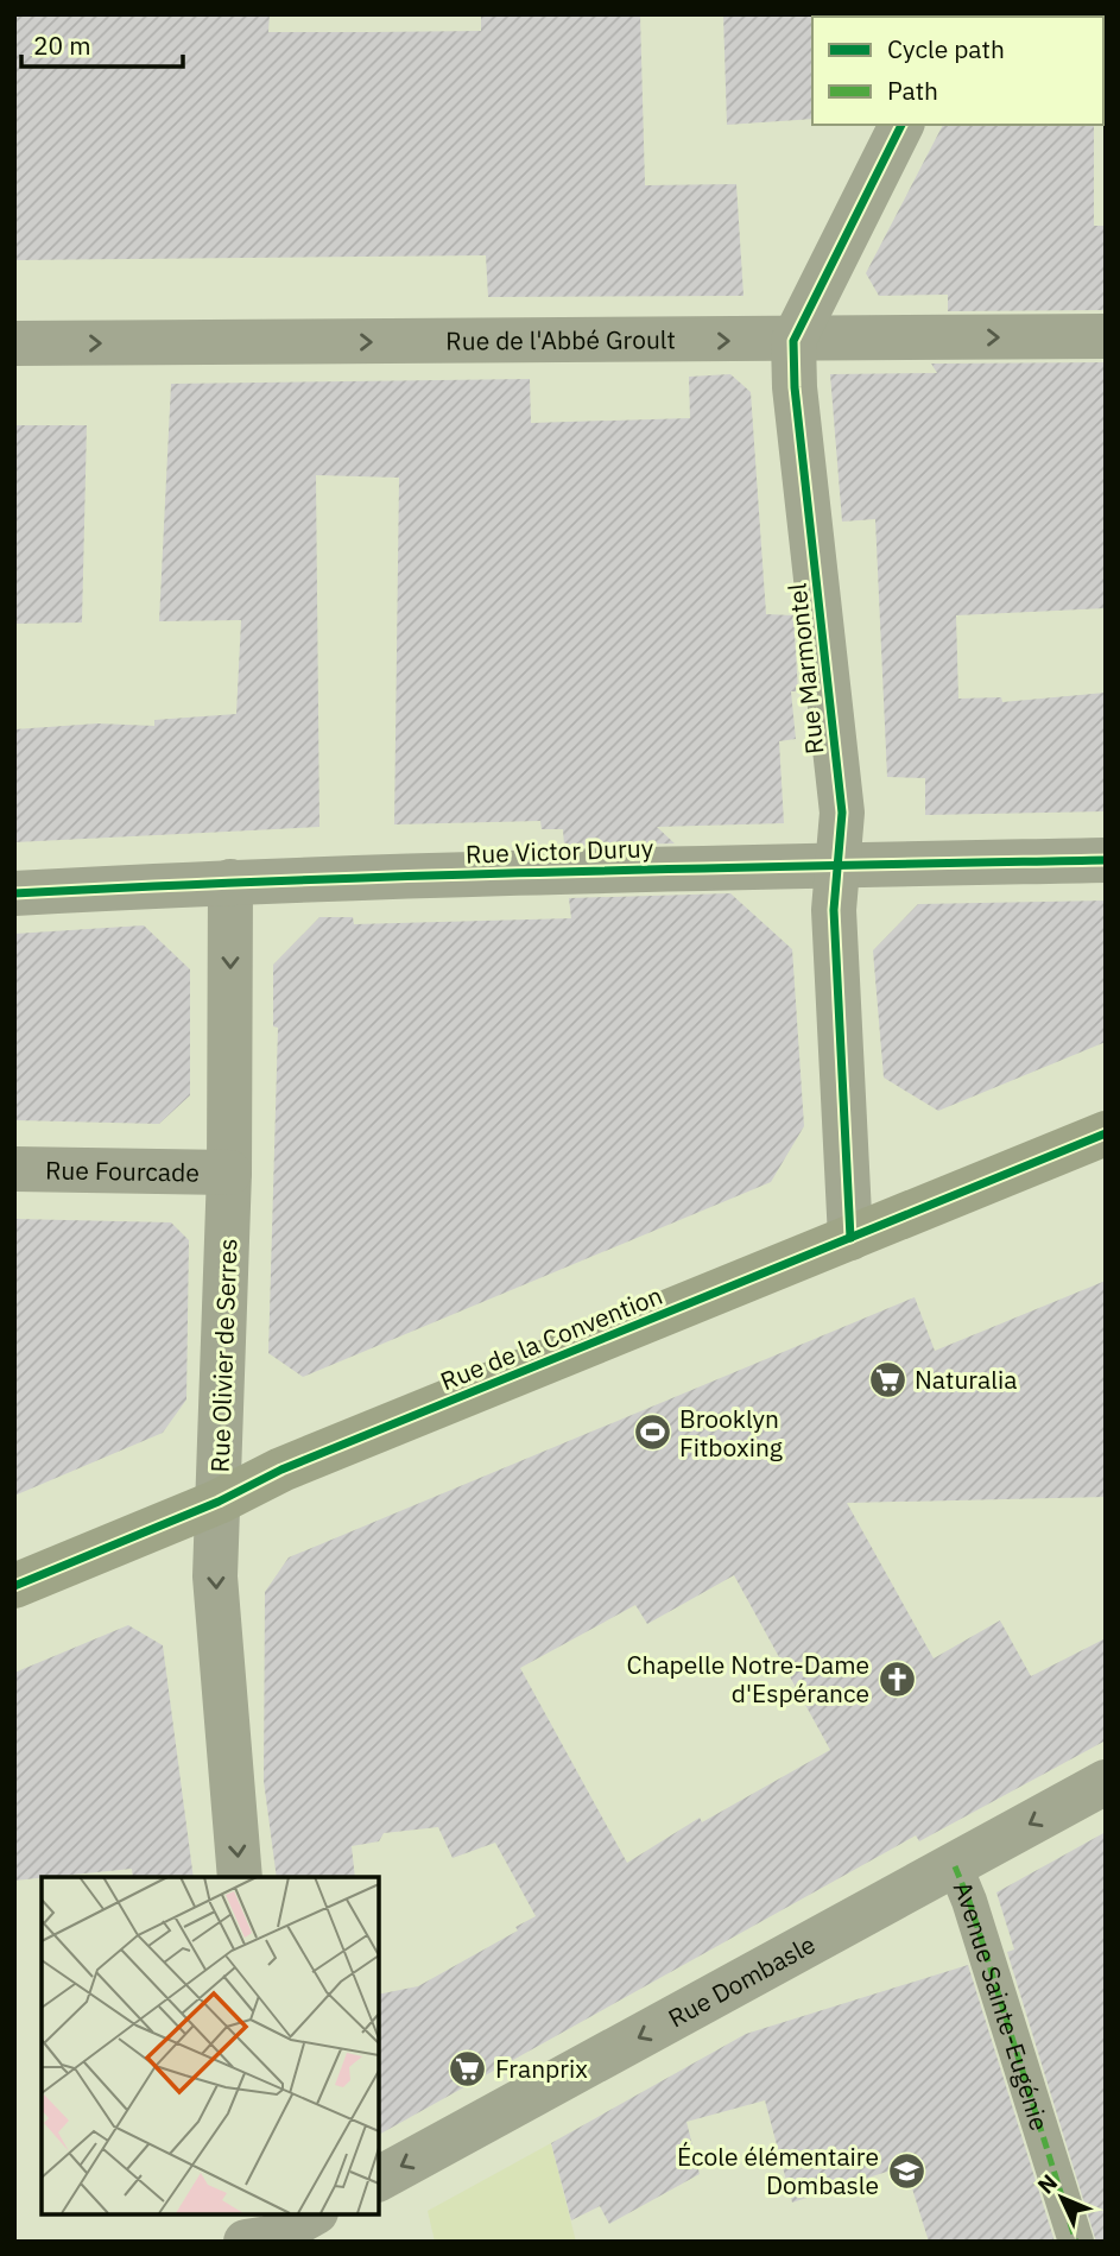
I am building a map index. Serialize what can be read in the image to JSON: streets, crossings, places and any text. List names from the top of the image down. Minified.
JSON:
{"streets":{"main road":["Rue de la Convention"],"street":["Rue de l'Abbé Groult","Rue Marmontel","Rue Victor Duruy","Rue Fourcade","Rue Olivier de Serres","Rue Dombasle","Avenue Sainte-Eugénie"]},"crossings":[["Rue de l'Abbé Groult","Rue Marmontel"],["Rue Marmontel","Rue Victor Duruy"],["Rue Marmontel","Rue de la Convention"],["Rue Victor Duruy","Rue Olivier de Serres"],["Rue Fourcade","Rue Olivier de Serres"],["Rue de la Convention","Rue Olivier de Serres"],["Rue Dombasle","Avenue Sainte-Eugénie"]],"one_way":["Rue de l'Abbé Groult","Rue Olivier de Serres","Rue Dombasle"],"places":{"supermarket":["Naturalia","Franprix"],"sports":["Brooklyn Fitboxing"],"church":["Chapelle Notre-Dame d'Espérance"],"school or university":["École élémentaire Dombasle"]},"legend":["Cycle path","Path"],"scale_bar":"20 m","north":"top left"}
